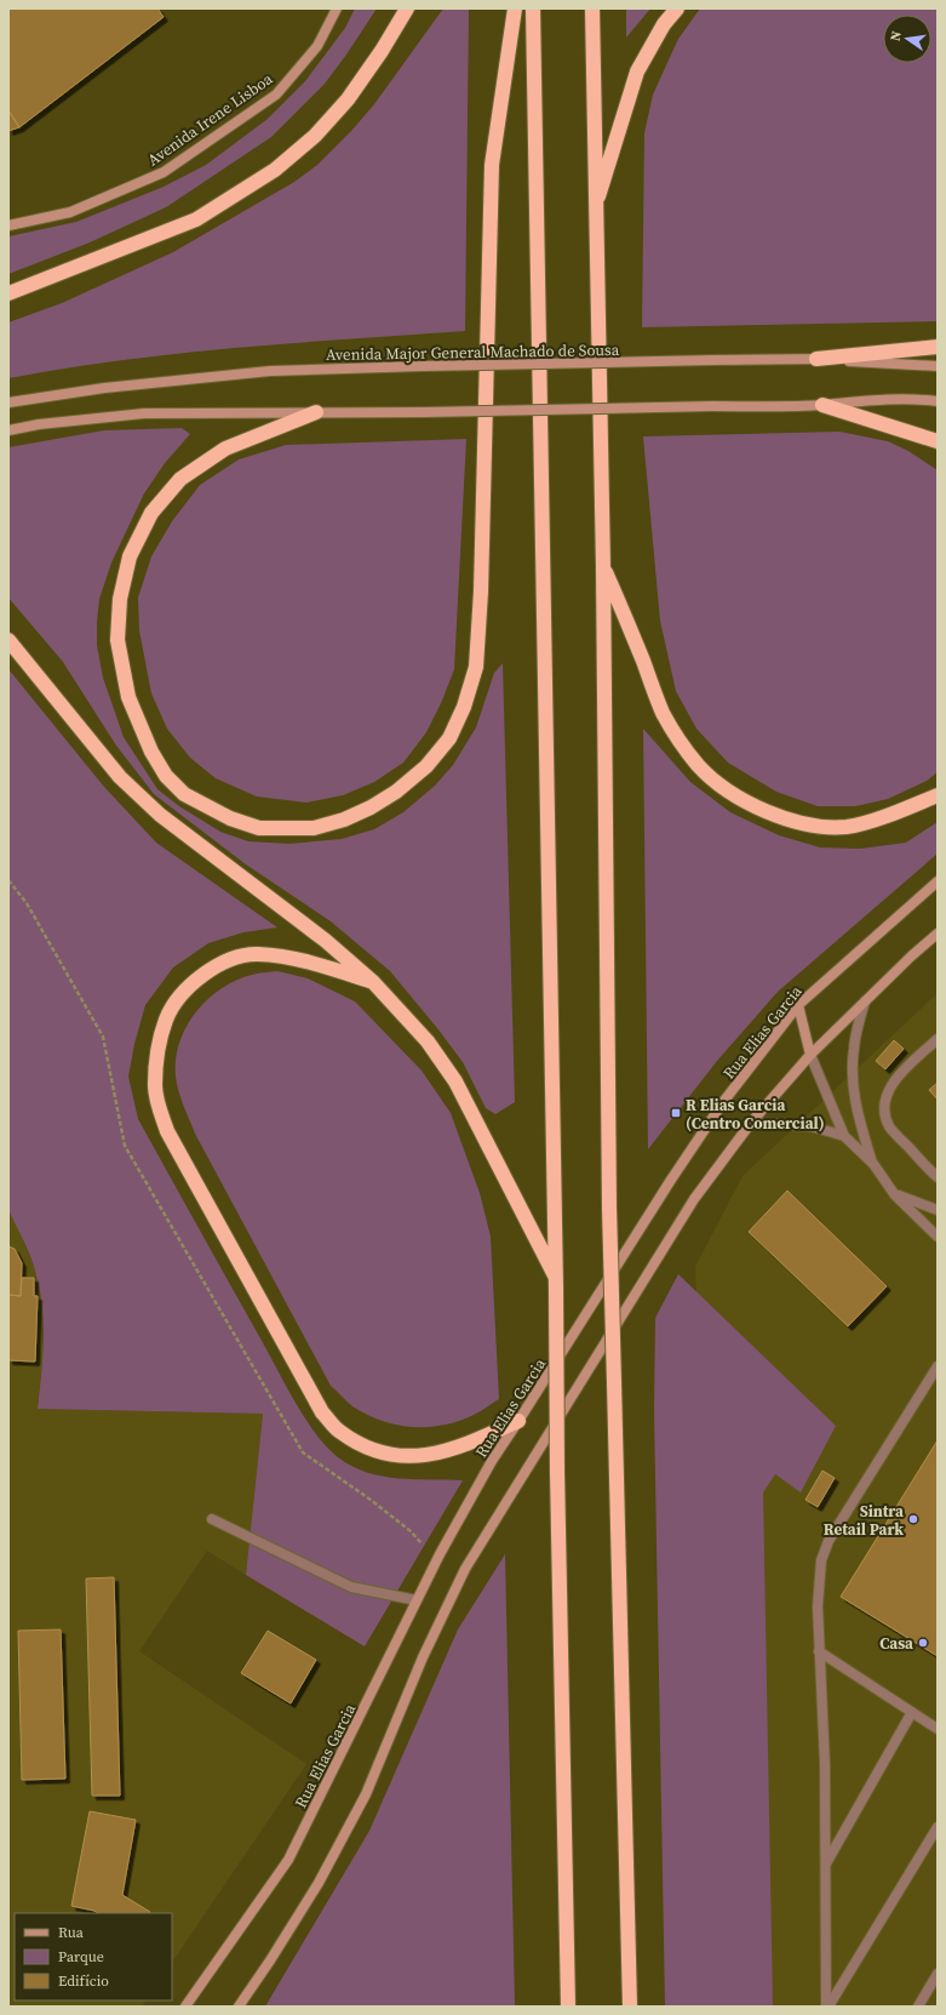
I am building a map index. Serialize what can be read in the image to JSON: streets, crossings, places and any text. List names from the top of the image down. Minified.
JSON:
{"streets":{"street":["Avenida Irene Lisboa","Avenida Major General Machado de Sousa","Rua Elias Garcia"]},"places":{"transit":["R Elias Garcia (Centro Comercial)"],"other":["Sintra Retail Park","Casa"]},"legend":["Rua","Parque","Edifício"],"north":"left"}
